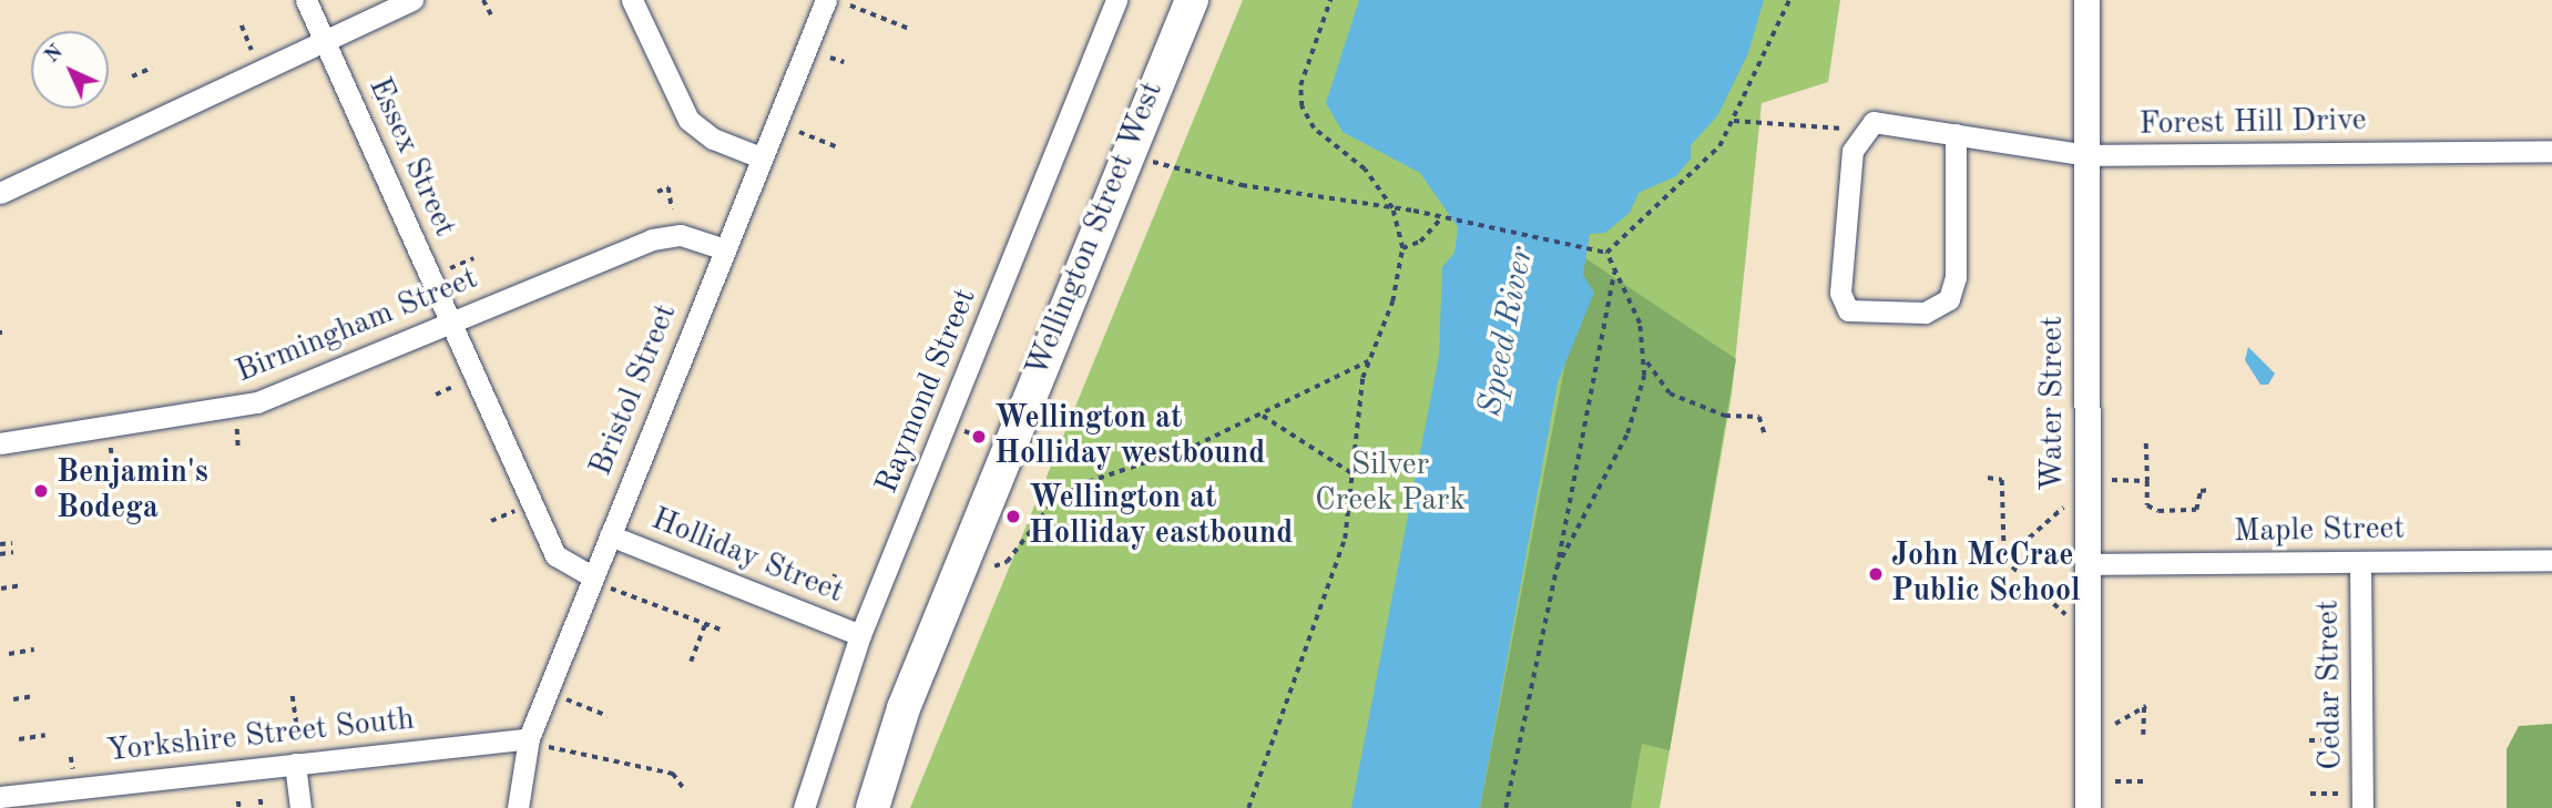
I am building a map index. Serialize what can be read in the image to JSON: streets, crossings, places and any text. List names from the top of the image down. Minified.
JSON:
{"streets":{"main road":["Wellington Street West"],"street":["Forest Hill Drive","Essex Street","Birmingham Street","Bristol Street","Raymond Street","Water Street","Maple Street","Holliday Street","Cedar Street","Yorkshire Street South"]},"crossings":[["Forest Hill Drive","Water Street"],["Essex Street","Birmingham Street"],["Essex Street","Bristol Street"],["Birmingham Street","Bristol Street"],["Bristol Street","Holliday Street"],["Bristol Street","Yorkshire Street South"],["Raymond Street","Holliday Street"],["Water Street","Maple Street"],["Maple Street","Cedar Street"]],"water":["Speed River"],"parks":["Silver Creek Park"],"places":["Wellington at Holliday westbound","Benjamin's Bodega","Wellington at Holliday eastbound","John McCrae Public School"],"north":"top left"}
